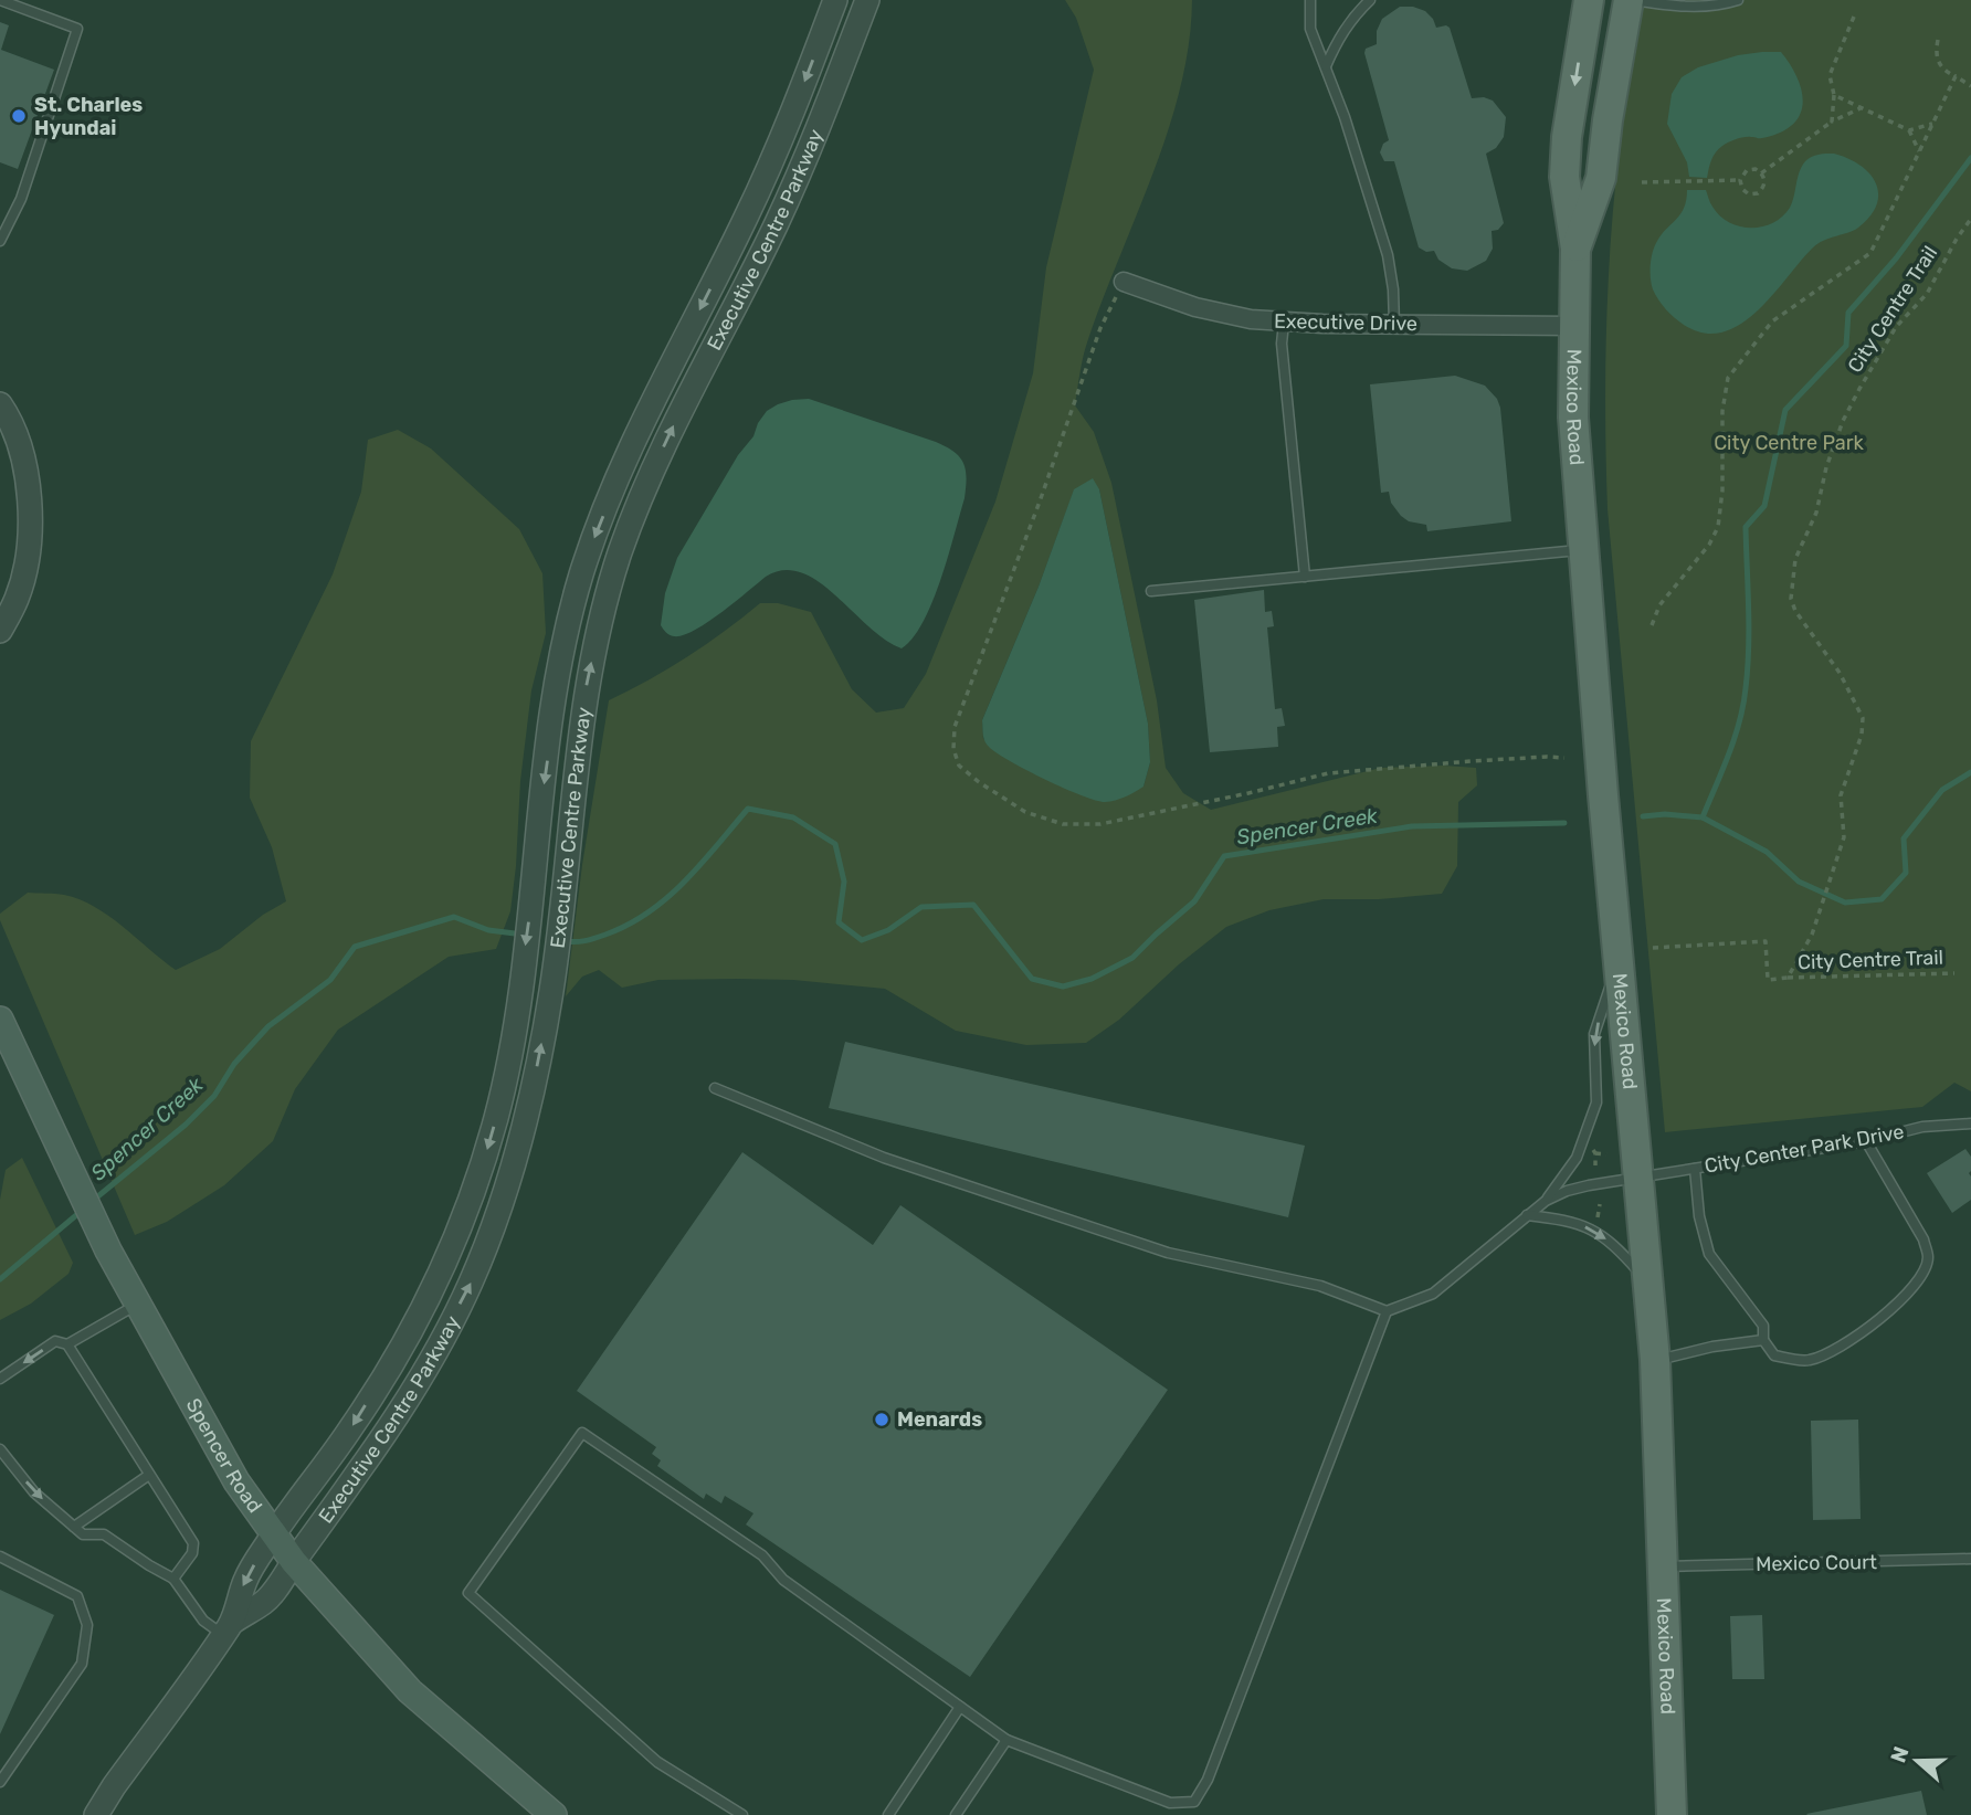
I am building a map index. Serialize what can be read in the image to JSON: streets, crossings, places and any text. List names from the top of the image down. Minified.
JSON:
{"streets":{"main road":["Mexico Road","Spencer Road"],"street":["Executive Centre Parkway","Executive Drive"],"lane":["City Center Park Drive","Mexico Court"],"path":["City Centre Trail"]},"crossings":[["Executive Centre Parkway","Spencer Road"],["Executive Drive","Mexico Road"],["Mexico Road","City Center Park Drive"],["Mexico Road","Mexico Court"]],"water":["Spencer Creek"],"parks":["City Centre Park"],"places":["St. Charles Hyundai","Menards"],"north":"left"}
